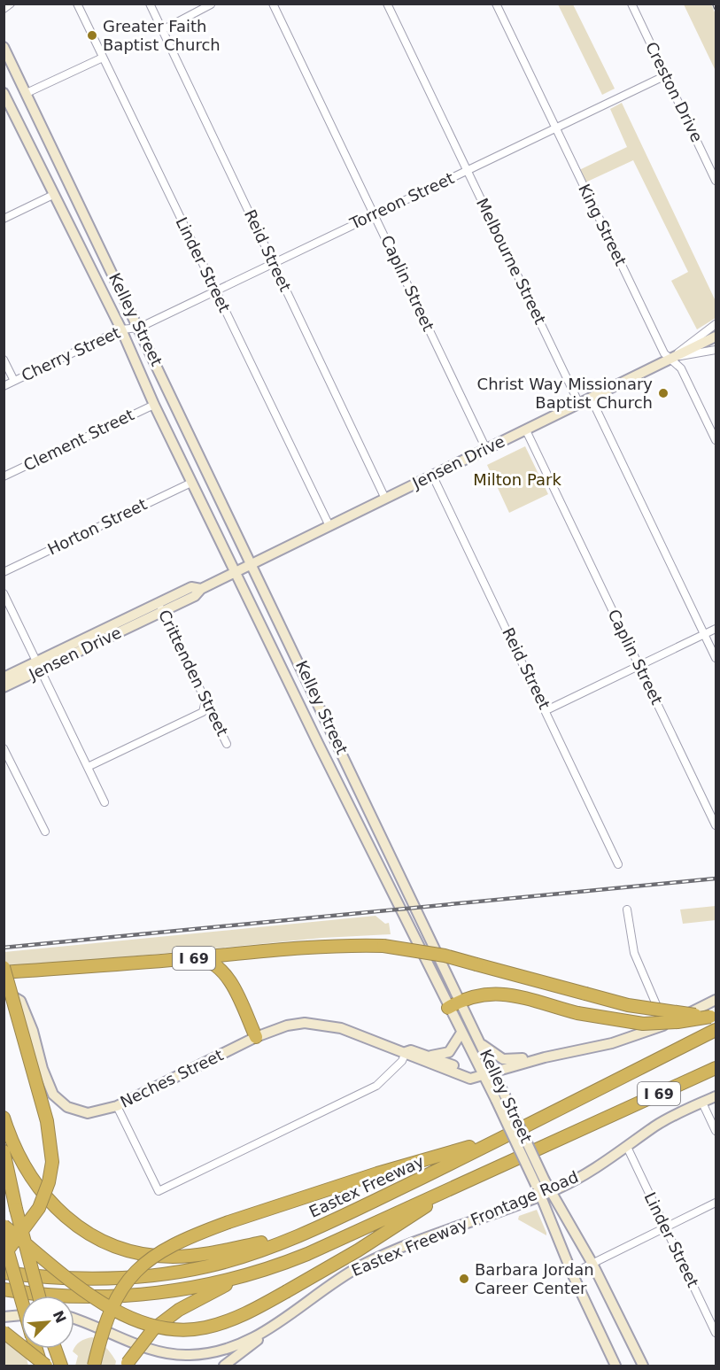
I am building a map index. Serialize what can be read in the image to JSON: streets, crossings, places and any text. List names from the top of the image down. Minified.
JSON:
{"streets":{"highway":["I 69","Eastex Freeway"],"main road":["Kelley Street","Jensen Drive","Neches Street","Eastex Freeway Frontage Road"],"street":["Creston Drive","Torreon Street","King Street","Reid Street","Melbourne Street","Linder Street","Caplin Street","Cherry Street","Clement Street","Horton Street","Crittenden Street"]},"crossings":[["Creston Drive","Torreon Street"],["Torreon Street","King Street"],["Torreon Street","Reid Street"],["Torreon Street","Melbourne Street"],["Torreon Street","Linder Street"],["Torreon Street","Caplin Street"],["Torreon Street","Kelley Street"],["Torreon Street","Cherry Street"],["King Street","Jensen Drive"],["Reid Street","Jensen Drive"],["Melbourne Street","Jensen Drive"],["Linder Street","Jensen Drive"],["Linder Street","Eastex Freeway Frontage Road"],["Caplin Street","Jensen Drive"],["Kelley Street","Cherry Street"],["Kelley Street","Clement Street"],["Kelley Street","Jensen Drive"],["Kelley Street","Horton Street"],["Kelley Street","Neches Street"],["Kelley Street","Eastex Freeway Frontage Road"],["Jensen Drive","Crittenden Street"]],"parks":["Milton Park"],"places":["Greater Faith Baptist Church","Christ Way Missionary Baptist Church","Barbara Jordan Career Center"],"north":"top right"}
